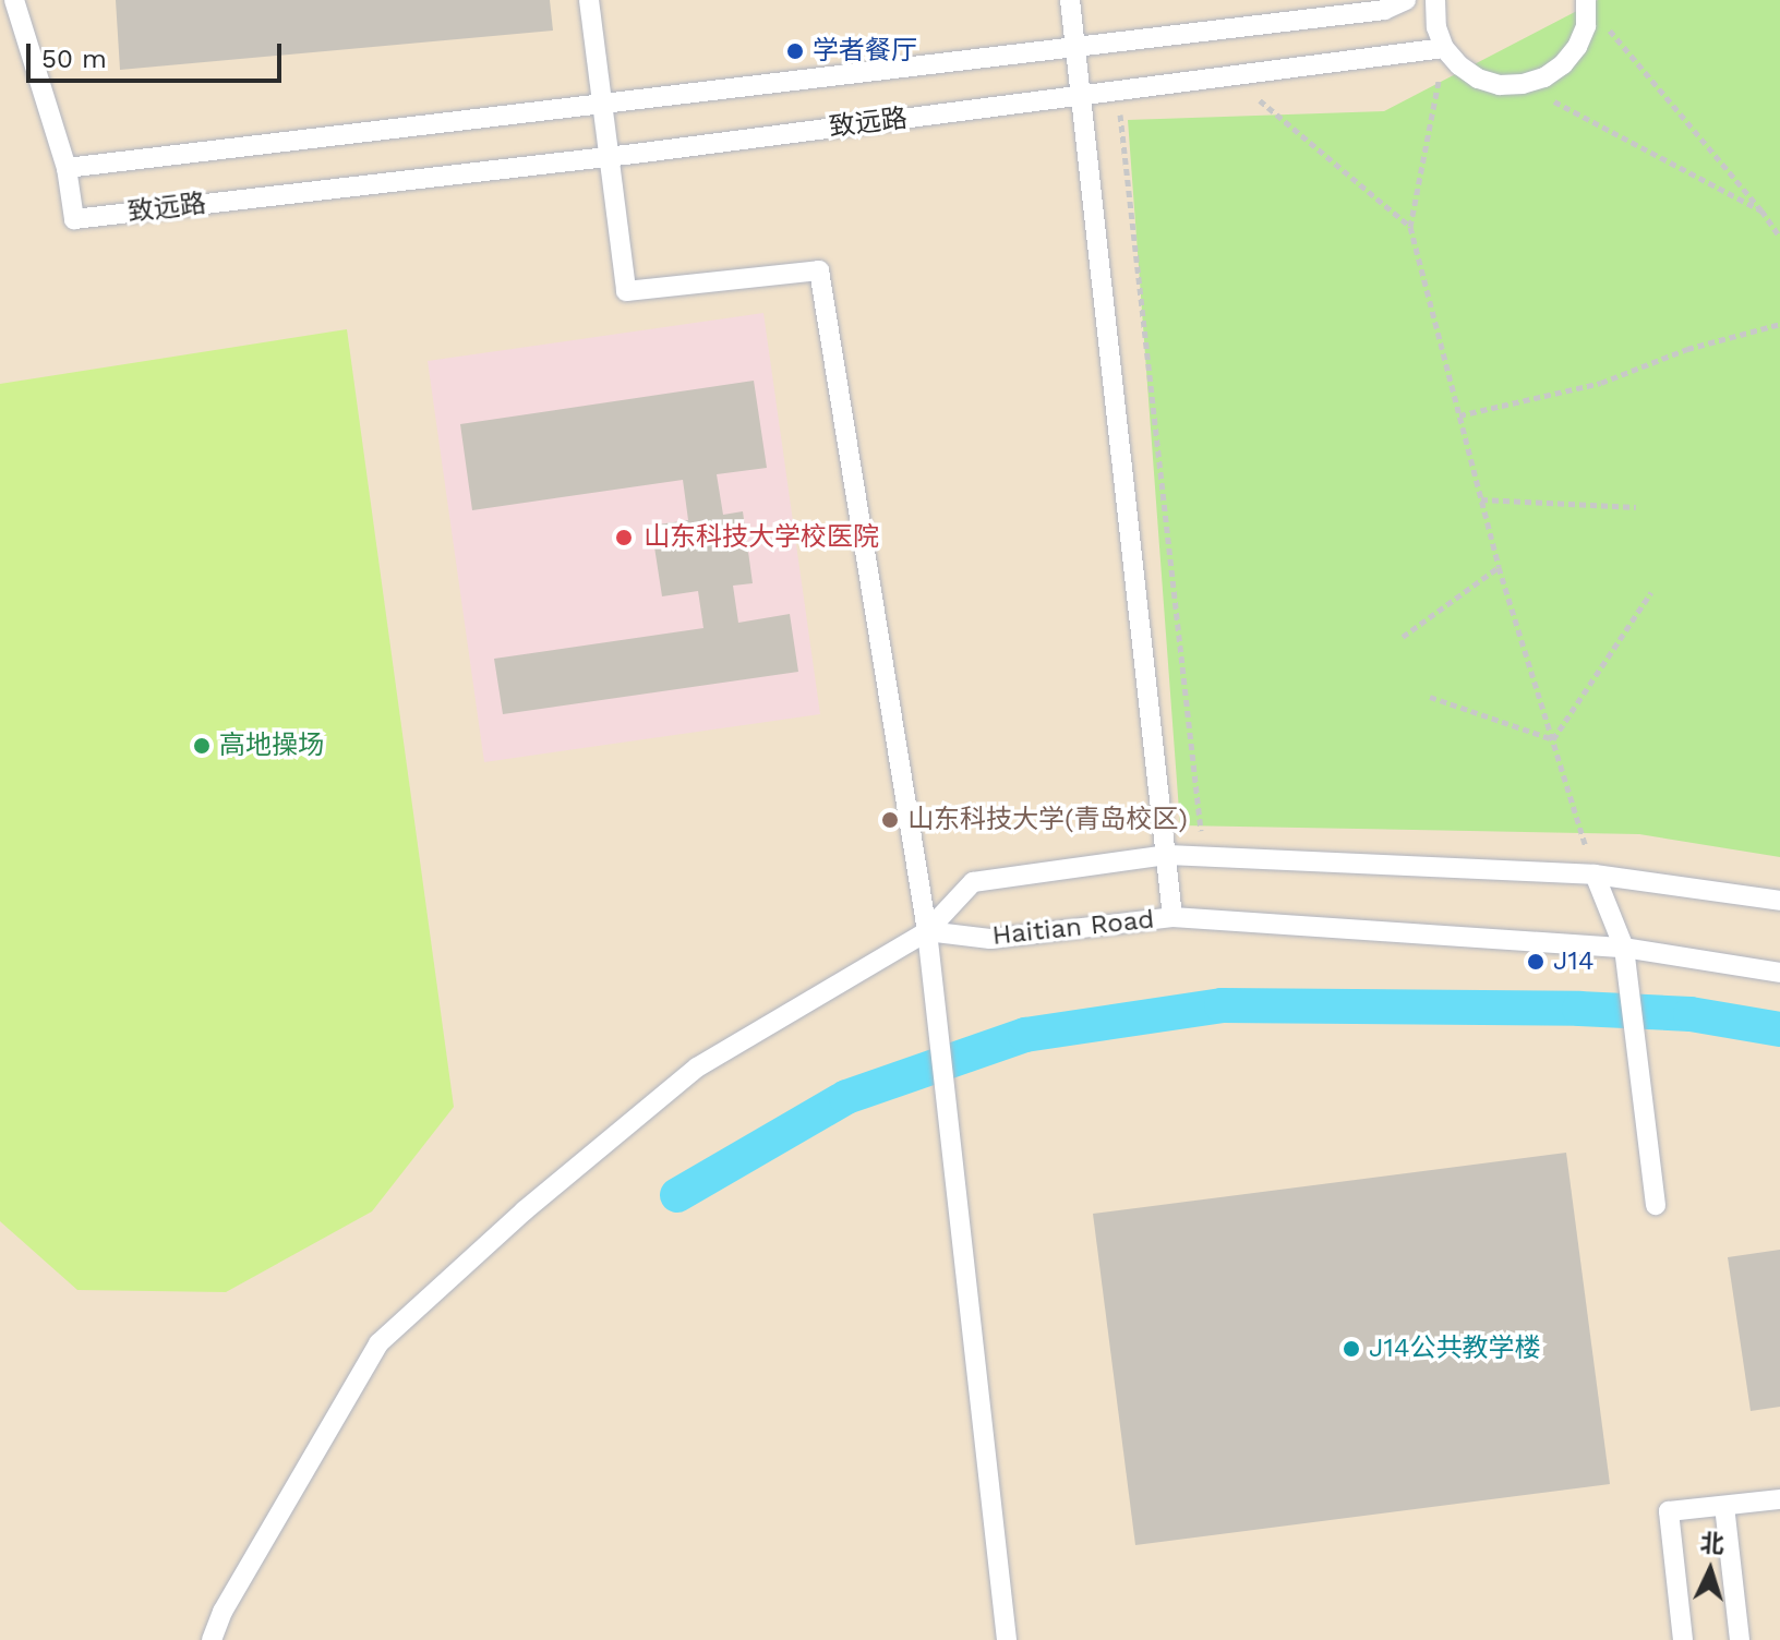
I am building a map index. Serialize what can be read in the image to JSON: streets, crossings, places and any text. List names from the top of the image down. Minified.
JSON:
{"streets":{"lane":["致远路","Haitian Road"]},"places":["学者餐厅","山东科技大学校医院","高地操场","山东科技大学(青岛校区)","J14","J14公共教学楼"],"scale_bar":"50 m","north":"top"}
